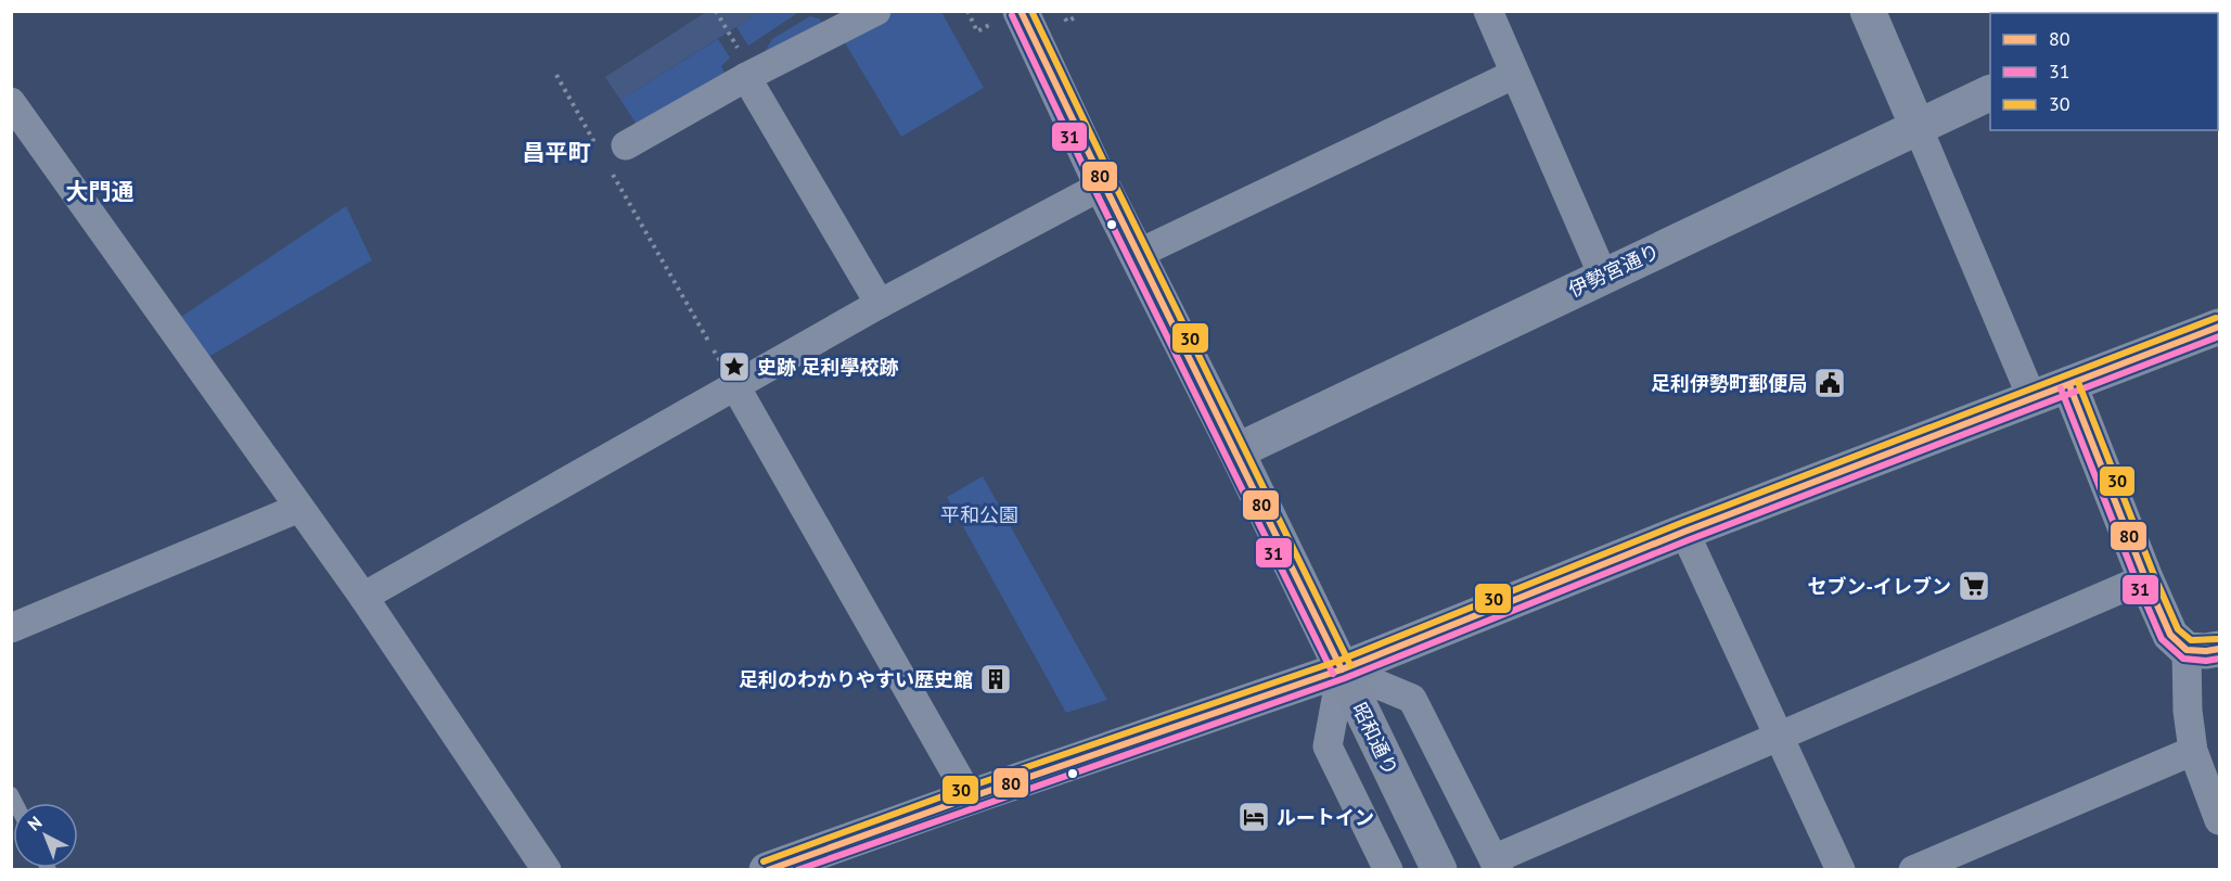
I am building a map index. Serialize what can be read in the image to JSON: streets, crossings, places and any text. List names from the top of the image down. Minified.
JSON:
{"streets":{"highway":["昭和通り"],"street":["伊勢宮通り"]},"crossings":[["伊勢宮通り","昭和通り"]],"districts":["昌平町","大門通"],"parks":["平和公園"],"places":{"place":["史跡 足利學校跡"],"public building":["足利伊勢町郵便局"],"supermarket":["セブン-イレブン"],"building":["足利のわかりやすい歴史館"],"hotel":["ルートイン"]},"lines":["transit line 80","transit line 30","transit line 31"],"legend":["80","31","30"],"north":"top left"}
